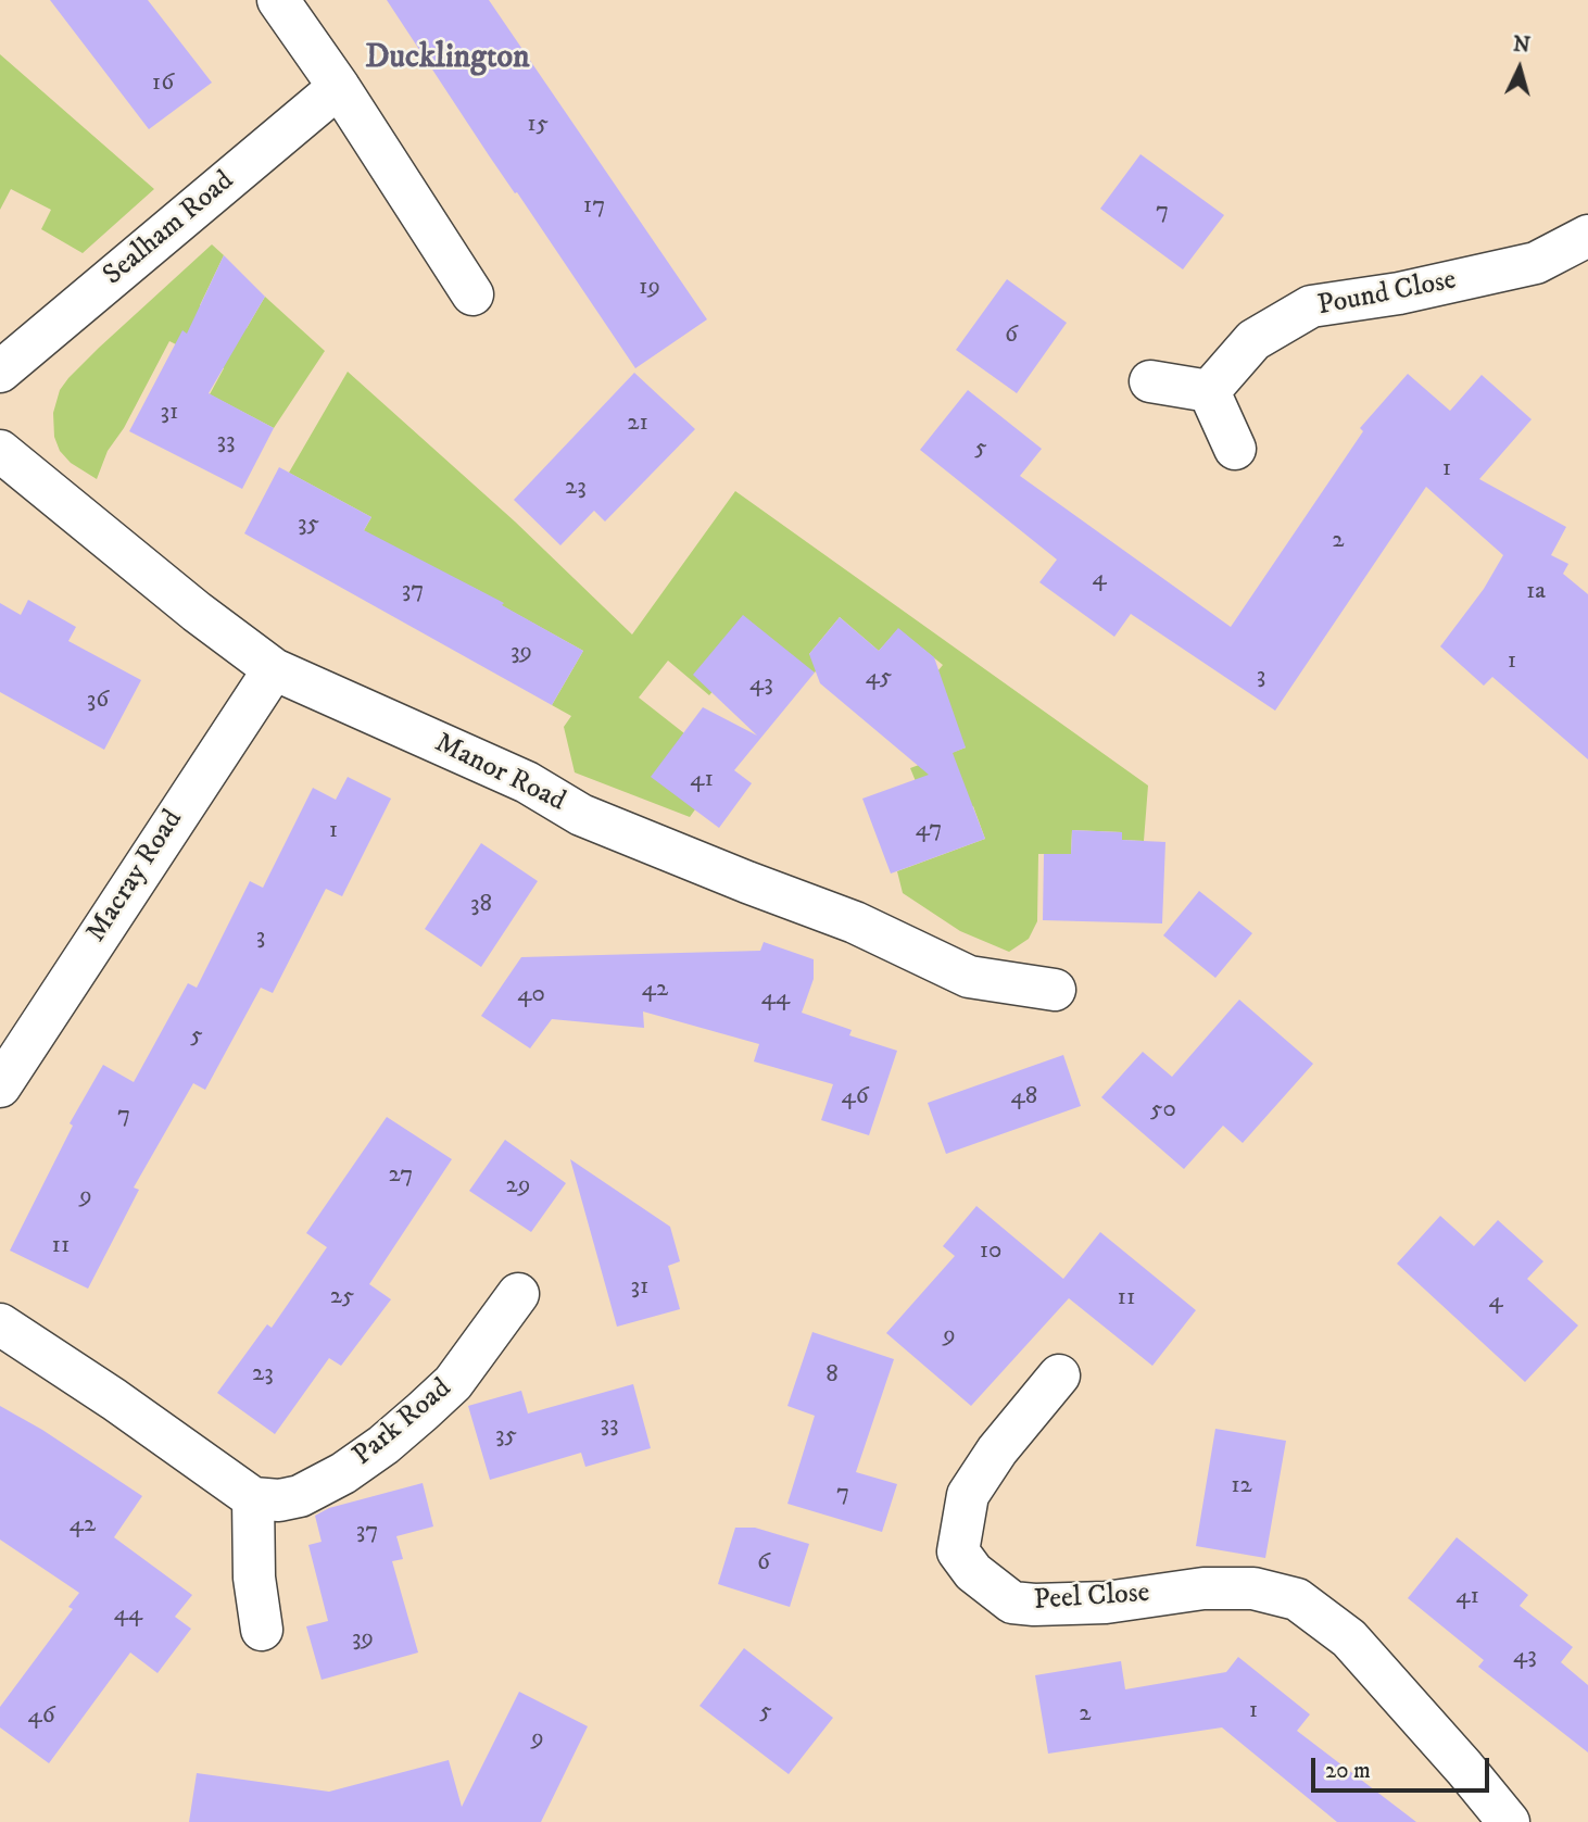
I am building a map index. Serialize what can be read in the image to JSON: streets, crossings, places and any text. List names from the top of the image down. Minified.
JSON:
{"streets":{"street":["Sealham Road","Pound Close","Manor Road","Macray Road","Park Road","Peel Close"]},"crossings":[["Manor Road","Macray Road"]],"districts":["Ducklington"],"house_numbers":["16","15","17","7","19","6","31","21","33","5","1","23","35","2","4","37","1a","39","1","3","45","43","36","41","47","1","38","3","42","40","44","5","46","48","50","7","27","29","9","11","10","31","25","11","4","9","23","8","33","35","12","7","42","37","6","41","44","39","43","1","5","2","46","9"],"scale_bar":"20 m","north":"top"}
